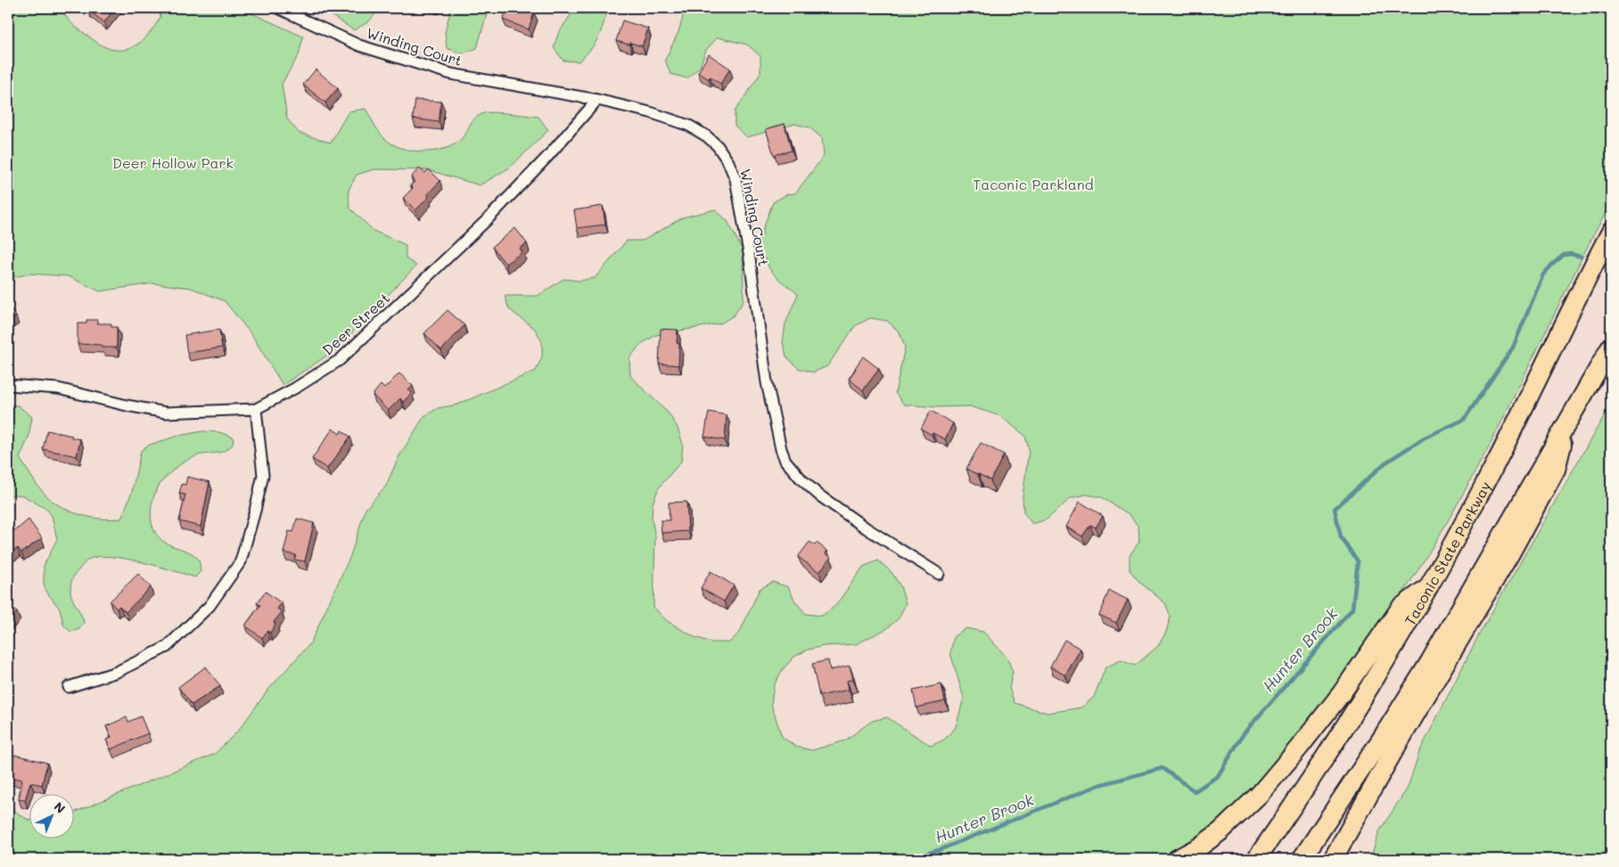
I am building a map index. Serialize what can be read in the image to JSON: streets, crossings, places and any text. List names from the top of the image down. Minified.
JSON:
{"streets":{"highway":["Taconic State Parkway"],"street":["Winding Court","Deer Street"]},"crossings":[["Winding Court","Deer Street"]],"water":["Hunter Brook"],"parks":["Deer Hollow Park","Taconic Parkland"],"north":"top right"}
